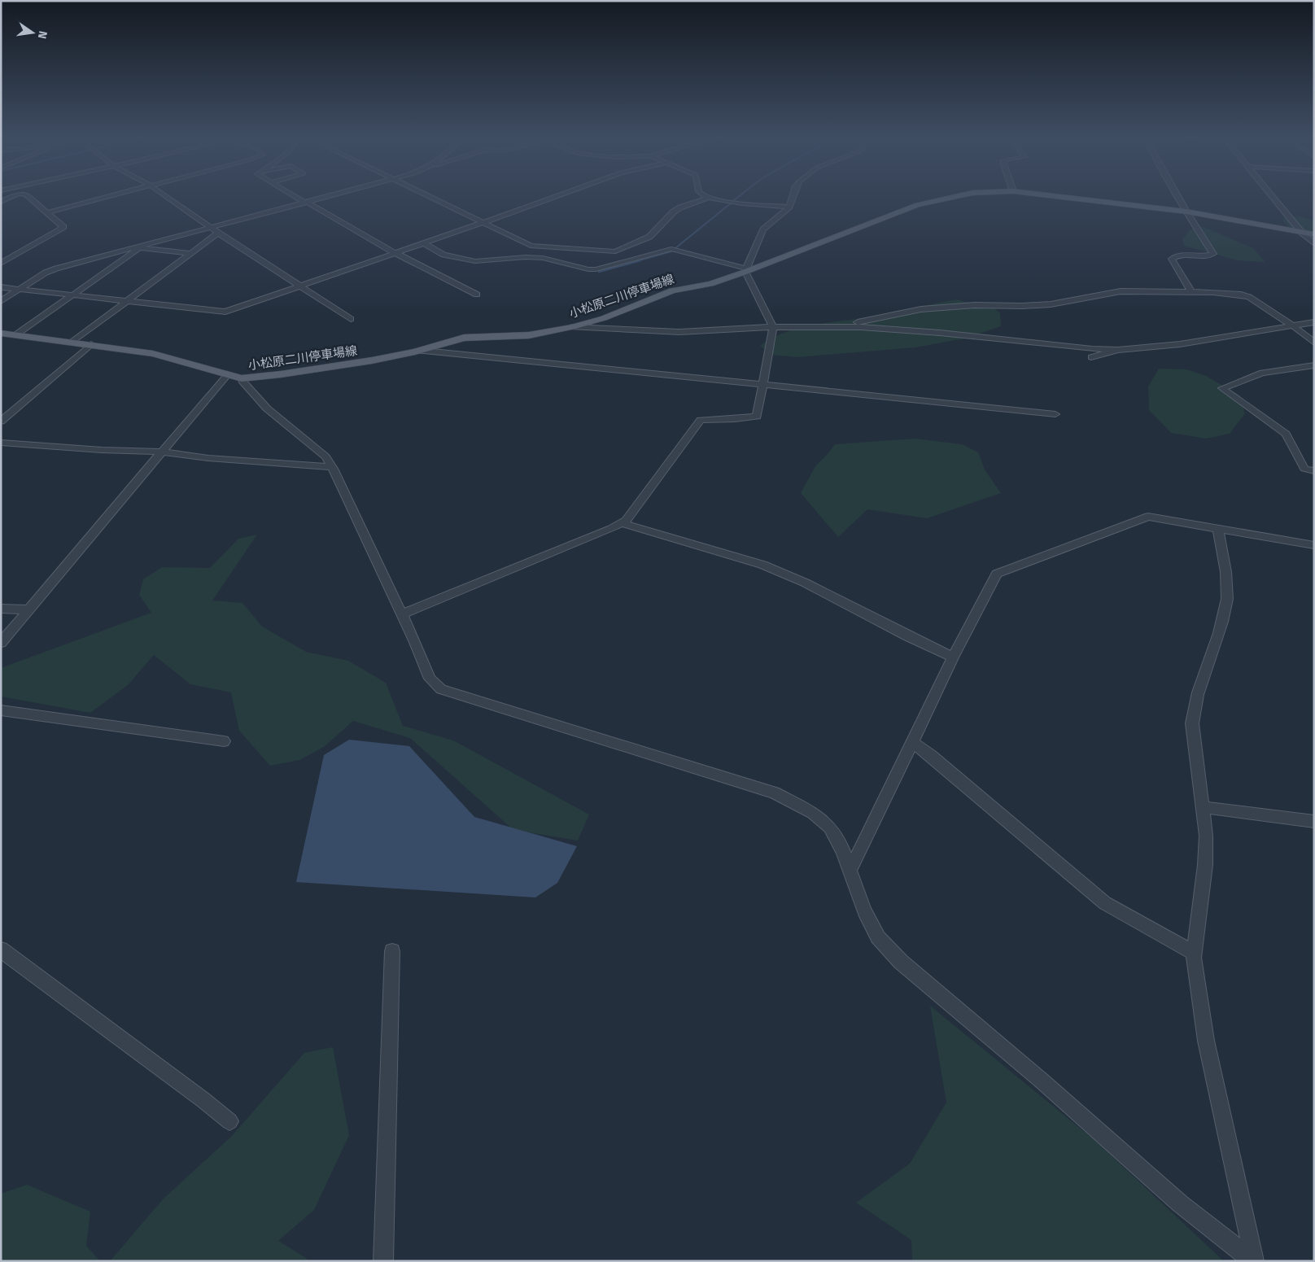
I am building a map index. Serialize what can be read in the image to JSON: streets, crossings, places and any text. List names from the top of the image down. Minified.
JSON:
{"streets":{"main road":["小松原二川停車場線"]},"north":"right"}
